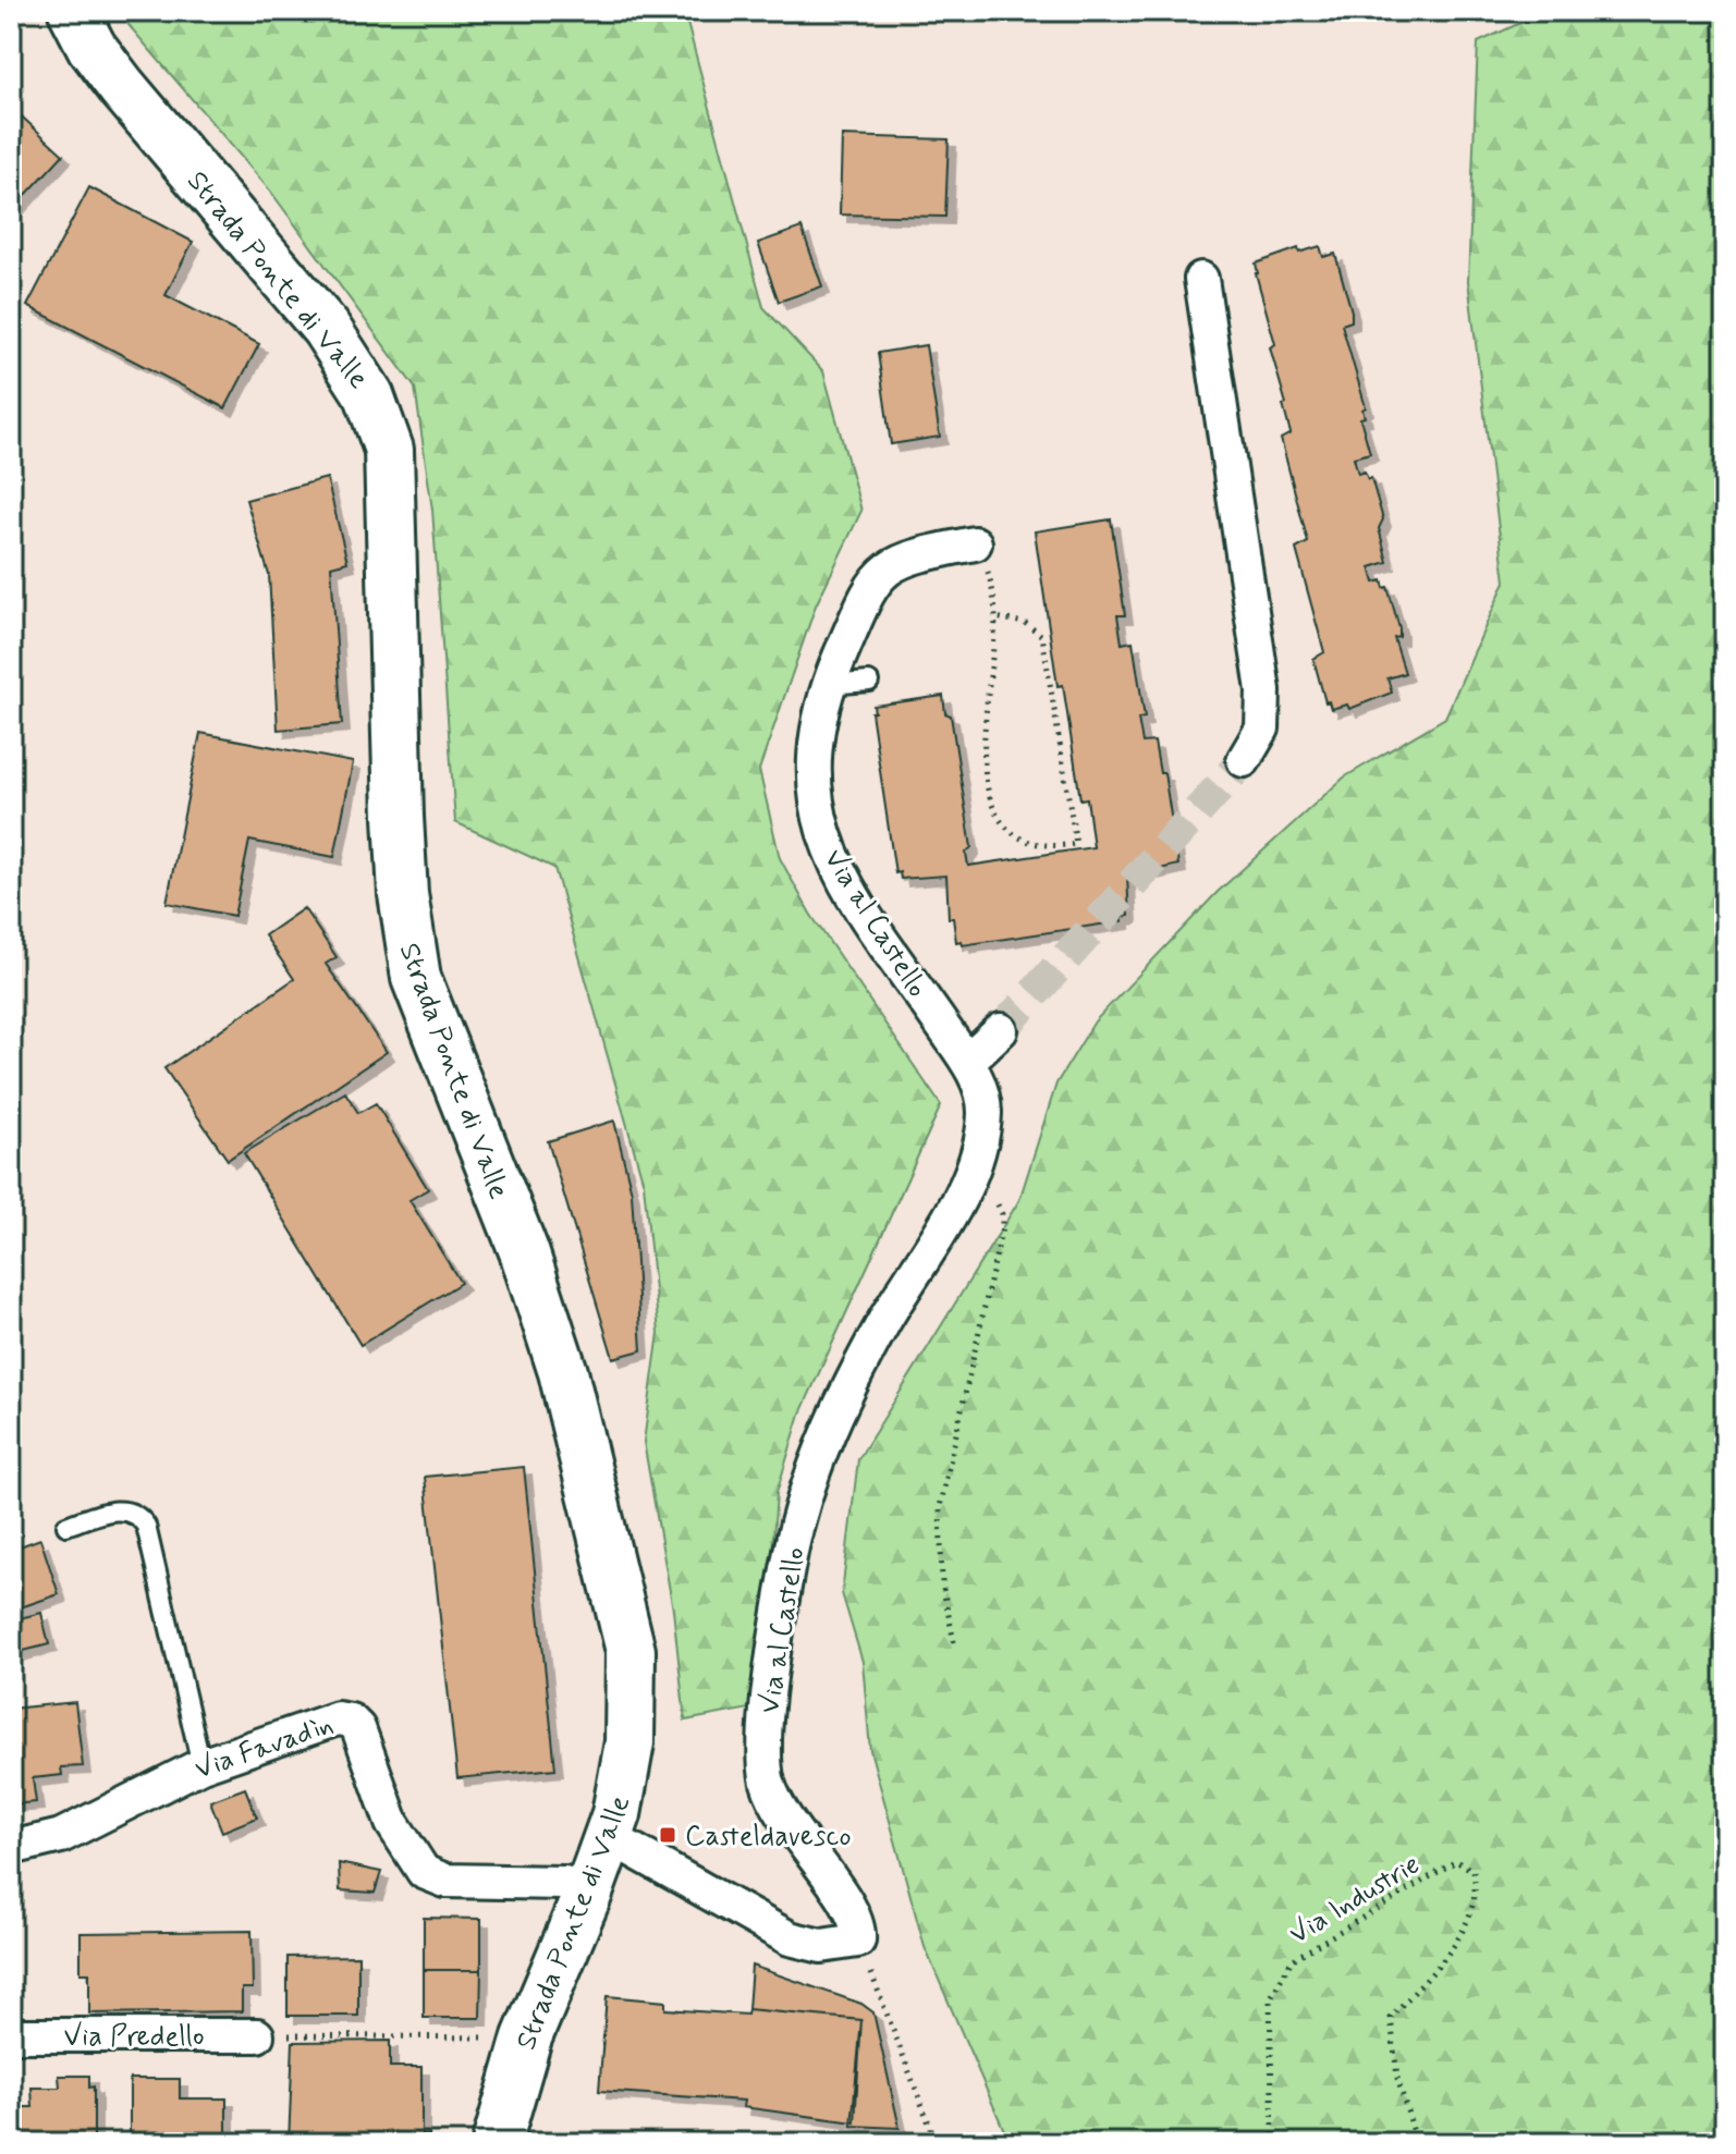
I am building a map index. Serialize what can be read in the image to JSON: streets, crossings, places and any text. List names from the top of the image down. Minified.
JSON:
{"streets":{"street":["Strada Ponte di Valle","Via al Castello","Via Favadìn","Via Predello"],"path":["Via Industrie"]},"crossings":[["Strada Ponte di Valle","Via Favadìn"]],"places":{"transit":["Casteldavesco"]}}
